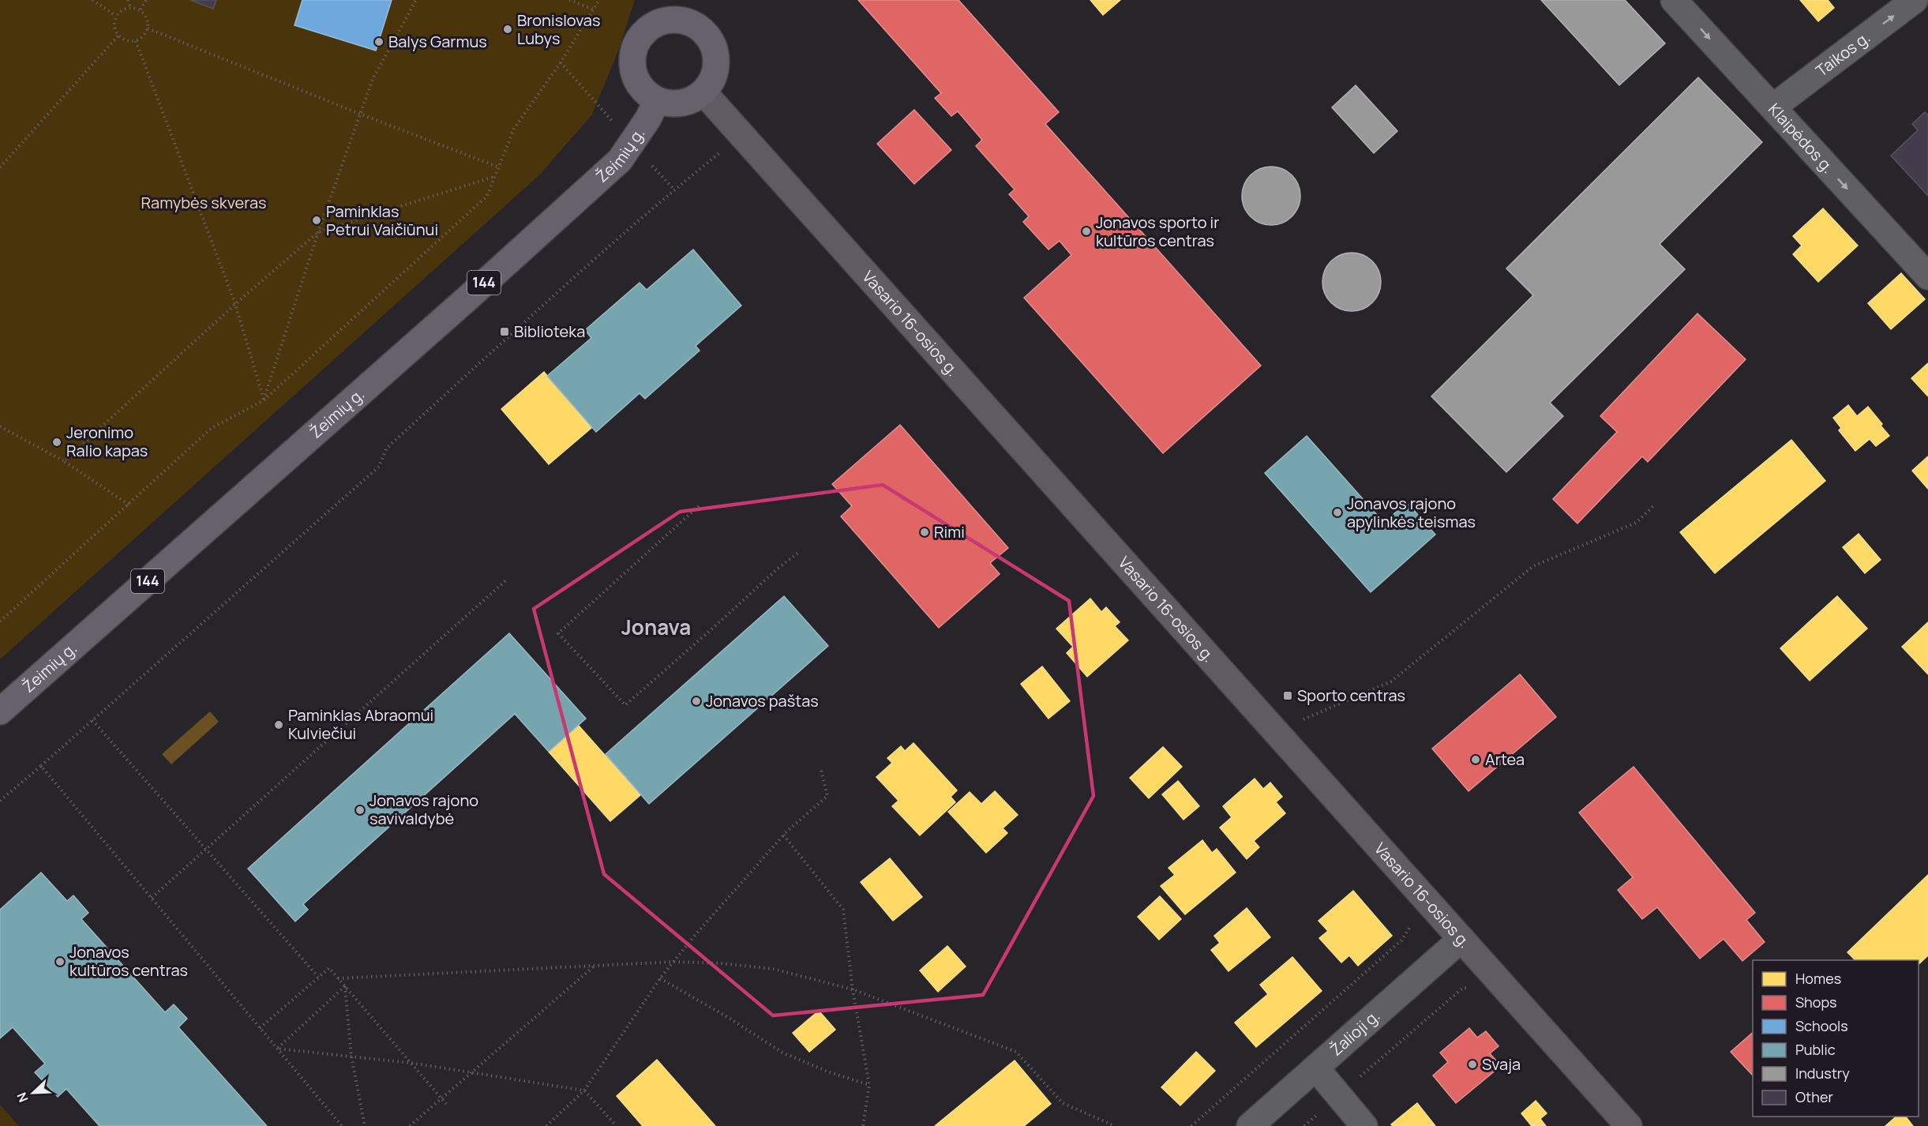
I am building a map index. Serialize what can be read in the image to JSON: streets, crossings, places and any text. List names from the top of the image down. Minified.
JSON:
{"streets":{"main road":["Žeimių g.","144","Vasario 16-osios g."],"street":["Taikos g.","Klaipėdos g.","Žalioji g."]},"crossings":[["Taikos g.","Klaipėdos g."],["Žeimių g.","Vasario 16-osios g."],["Vasario 16-osios g.","Žalioji g."]],"one_way":["Taikos g.","Klaipėdos g."],"districts":["Jonava"],"parks":["Ramybės skveras"],"places":{"other":["Bronislovas Lubys","Balys Garmus","Paminklas Petrui Vaičiūnui","Jonavos sporto ir kultūros centras","Jeronimo Ralio kapas","Jonavos rajono apylinkės teismas","Rimi","Jonavos paštas","Paminklas Abraomui Kulviečiui","Artea","Jonavos rajono savivaldybė","Jonavos kultūros centras","Svaja"],"transit":["Biblioteka","Sporto centras"]},"legend":["Homes","Shops","Schools","Public","Industry","Other"],"north":"bottom left"}
